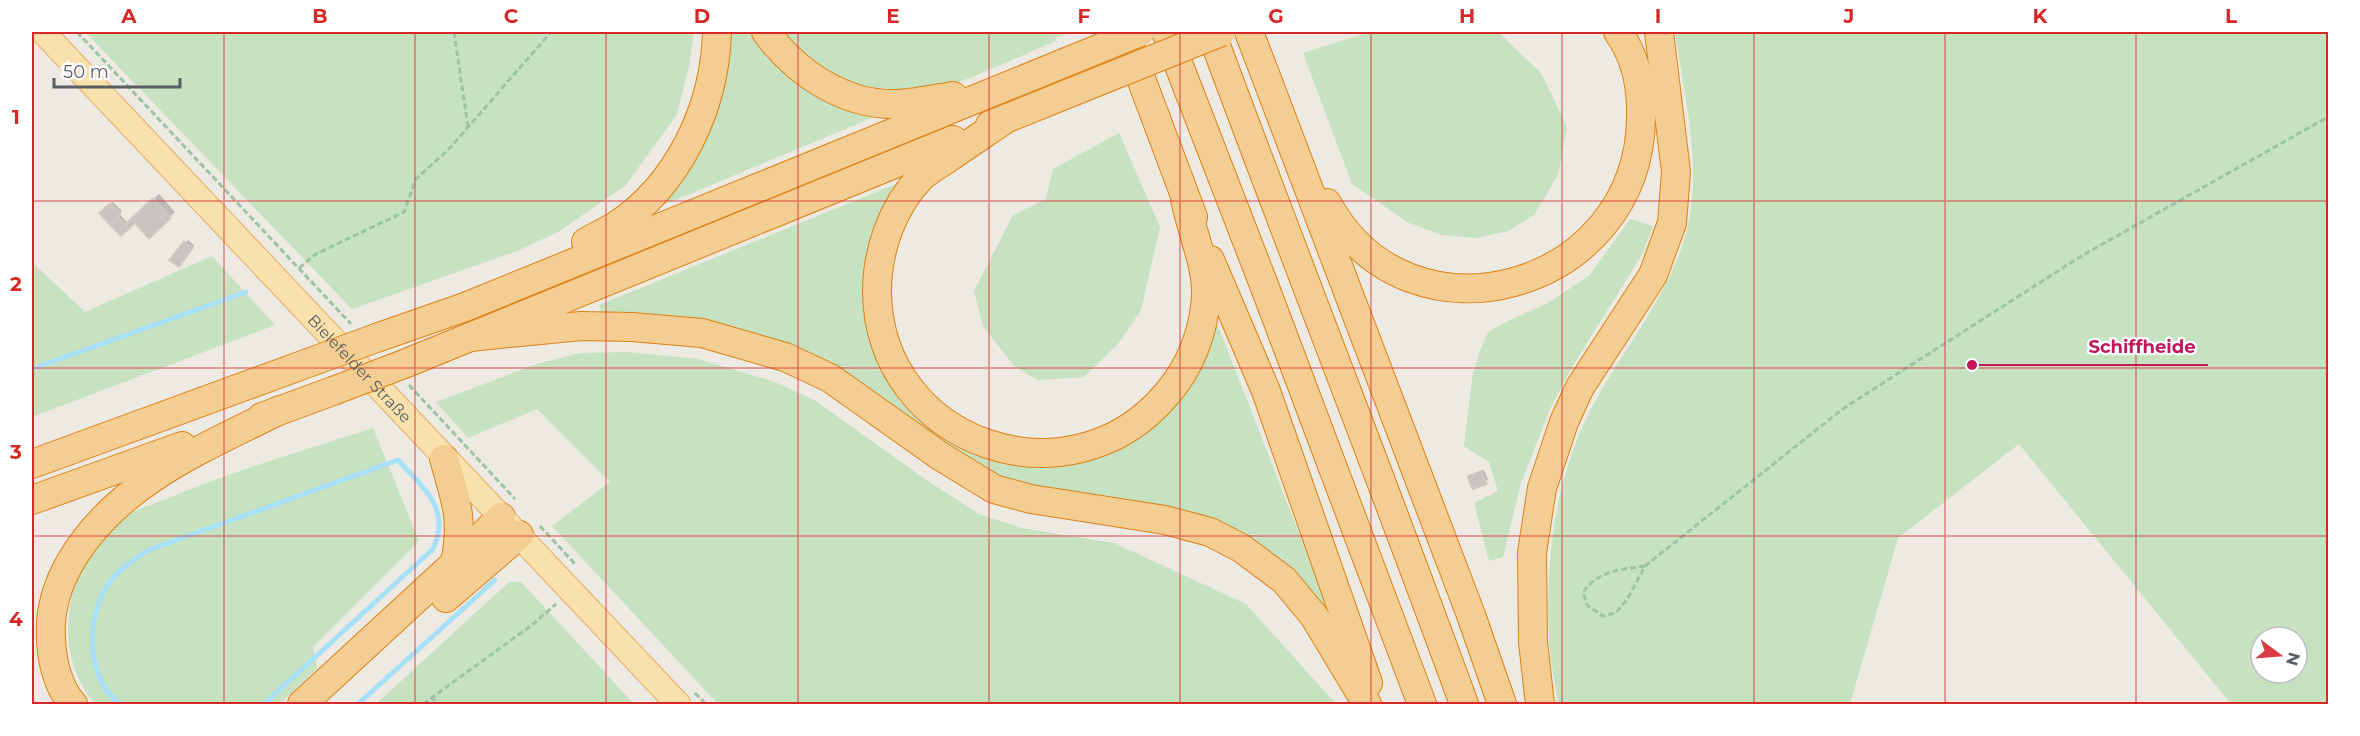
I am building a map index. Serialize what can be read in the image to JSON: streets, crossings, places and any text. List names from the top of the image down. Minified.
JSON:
{"streets":{"main road":["Bielefelder Straße"]},"places":["Schiffheide"],"scale_bar":"50 m","north":"right","grid":{"columns":["A","B","C","D","E","F","G","H","I","J","K","L"],"rows":["1","2","3","4"]}}
